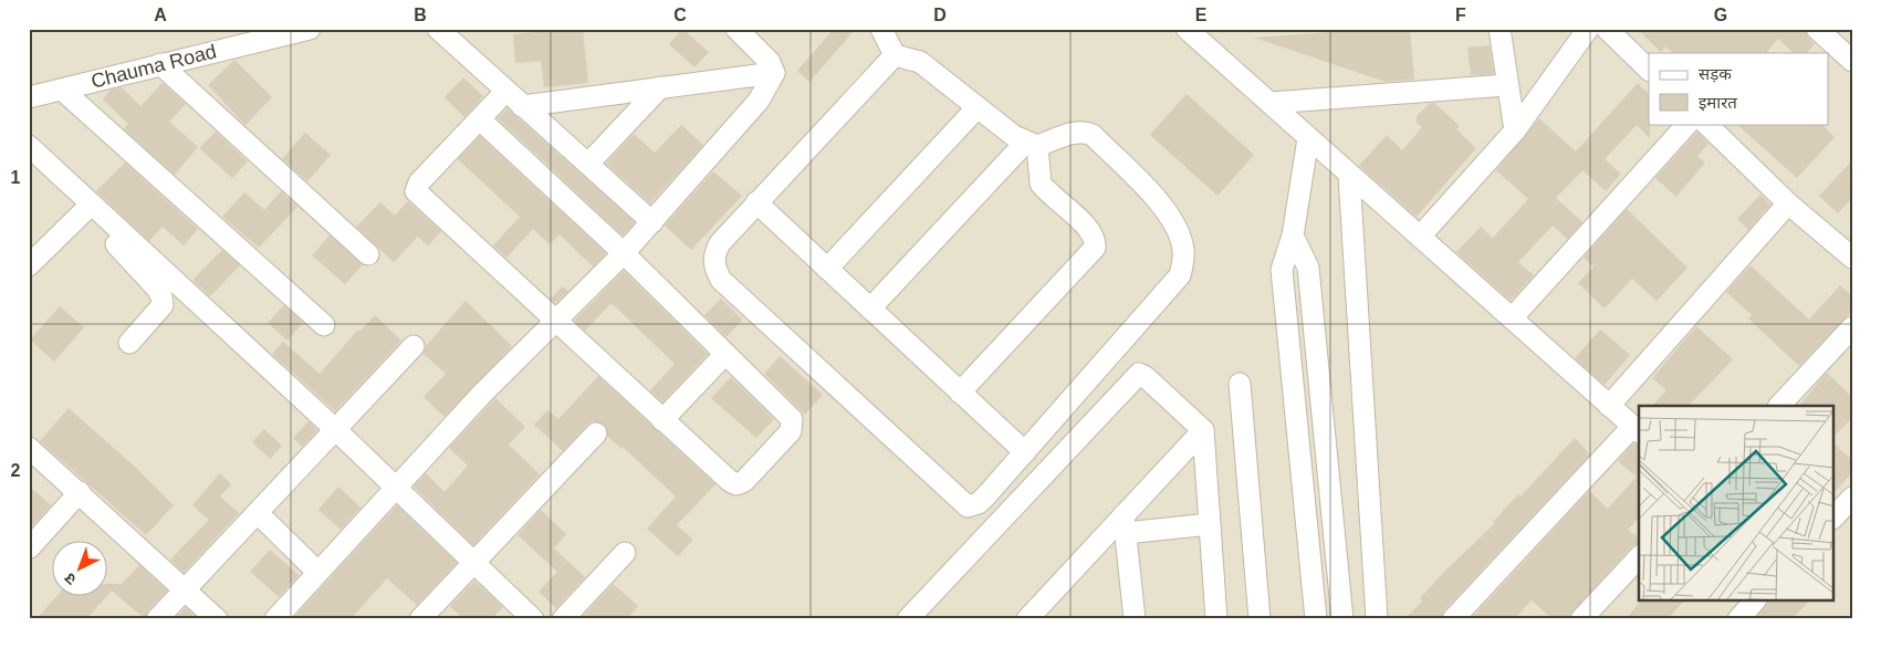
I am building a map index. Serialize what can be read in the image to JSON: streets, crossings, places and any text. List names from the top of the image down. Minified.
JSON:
{"streets":{"street":["Chauma Road"]},"legend":["सड़क","इमारत"],"north":"bottom left","grid":{"columns":["A","B","C","D","E","F","G"],"rows":["1","2"]}}
